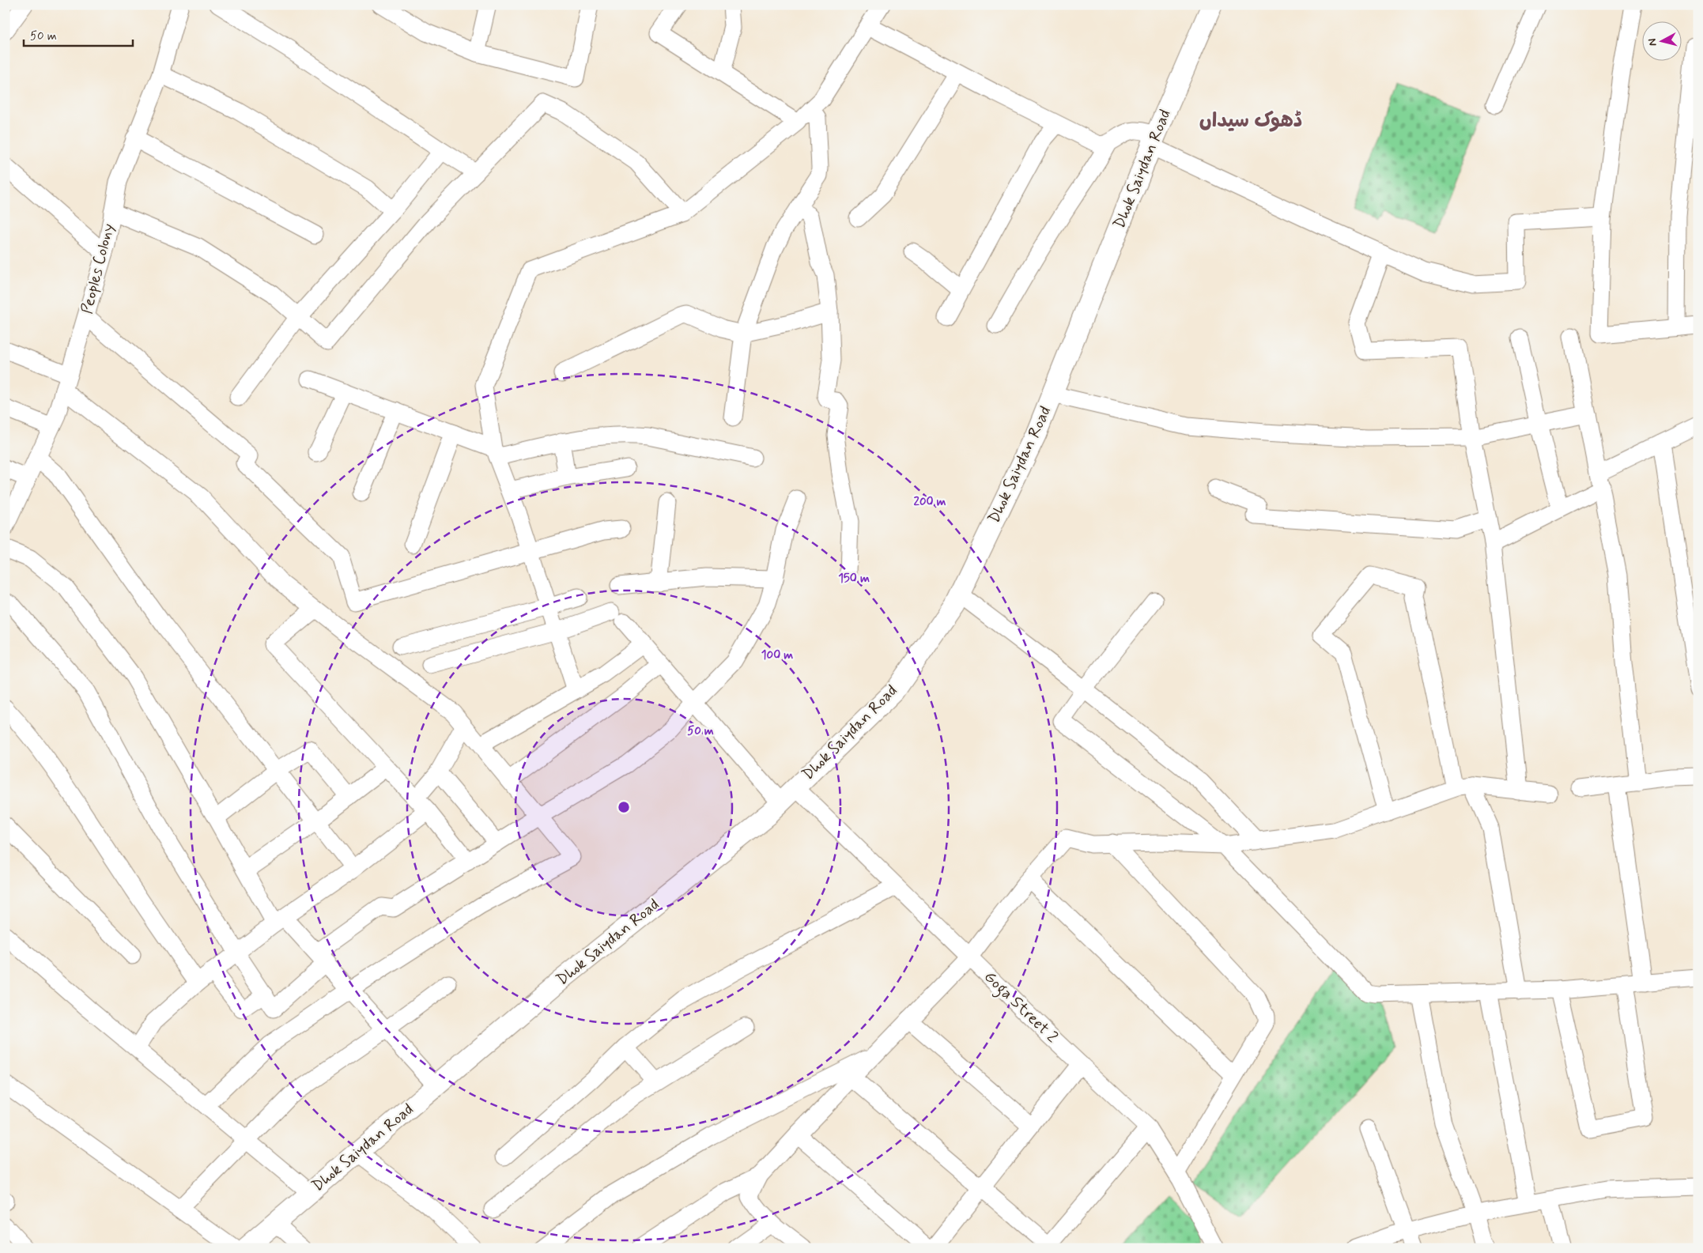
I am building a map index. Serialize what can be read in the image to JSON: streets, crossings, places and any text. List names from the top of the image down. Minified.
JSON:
{"streets":{"main road":["Dhok Saiydan Road"],"street":["Peoples Colony","Goga Street 2"]},"crossings":[["Dhok Saiydan Road","Goga Street 2"]],"districts":["ڈھوک سیداں"],"scale_bar":"50 m","north":"left","rings":["200 m","150 m","100 m","50 m"]}
